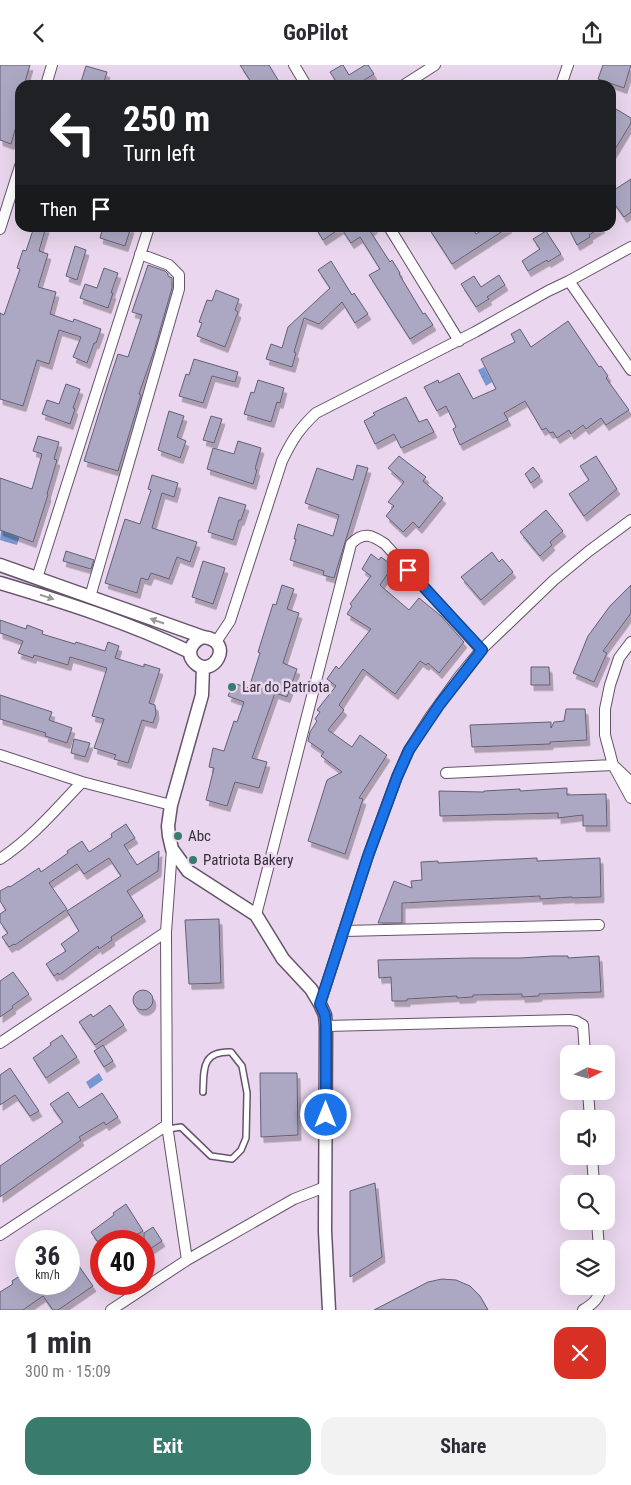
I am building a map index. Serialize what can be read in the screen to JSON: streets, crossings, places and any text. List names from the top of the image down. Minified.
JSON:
{"places":["Lar do Patriota","Abc","Patriota Bakery"],"north":"right","page":{"header":"GoPilot","turn":["250 m","Turn left"],"then":"Then","speed":"36 km/h","limit":"40","heading":["1 min","300 m · 15:09"],"buttons":["Exit","Share"]}}
